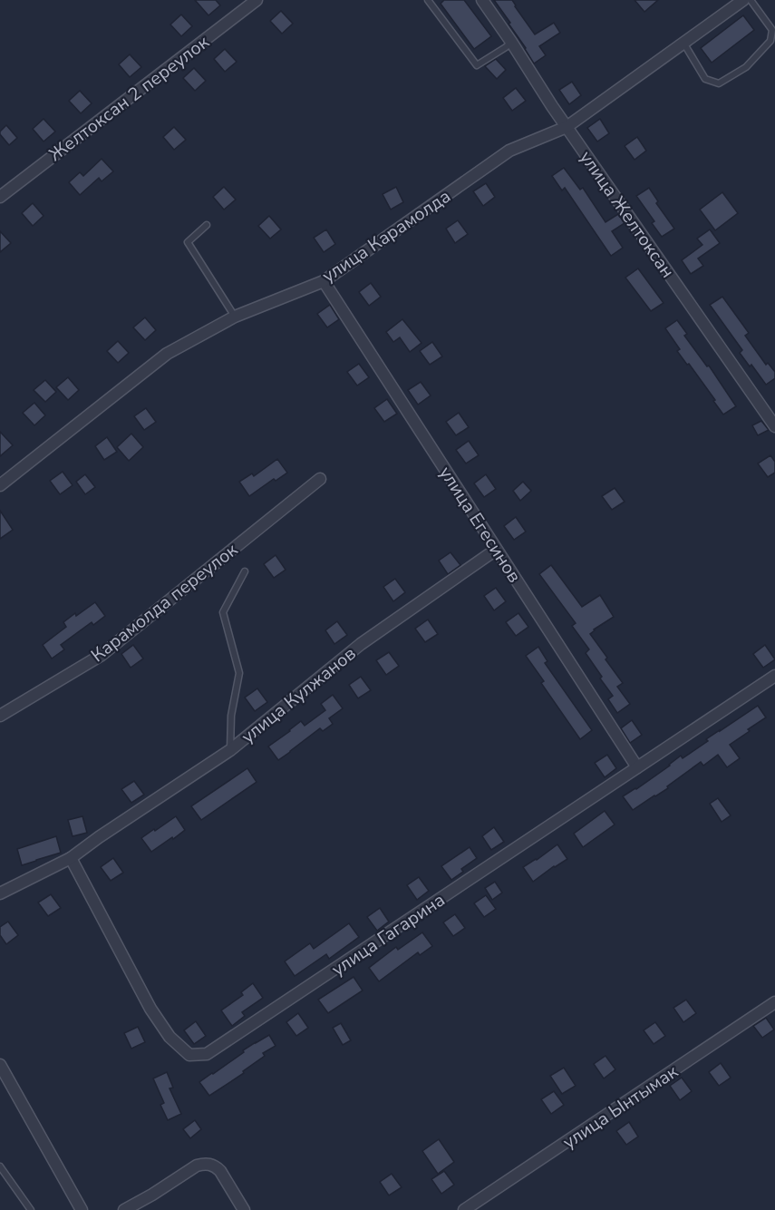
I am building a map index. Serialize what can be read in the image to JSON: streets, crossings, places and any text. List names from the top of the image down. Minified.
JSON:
{"streets":{"street":["Желтоксан 2 переулок","улица Желтоксан","улица Карамолда","улица Егесинов","Карамолда переулок","улица Кулжанов","улица Гагарина","улица Ынтымак"]},"crossings":[["улица Желтоксан","улица Карамолда"],["улица Карамолда","улица Егесинов"],["улица Егесинов","улица Кулжанов"],["улица Егесинов","улица Гагарина"],["улица Кулжанов","улица Гагарина"]]}
